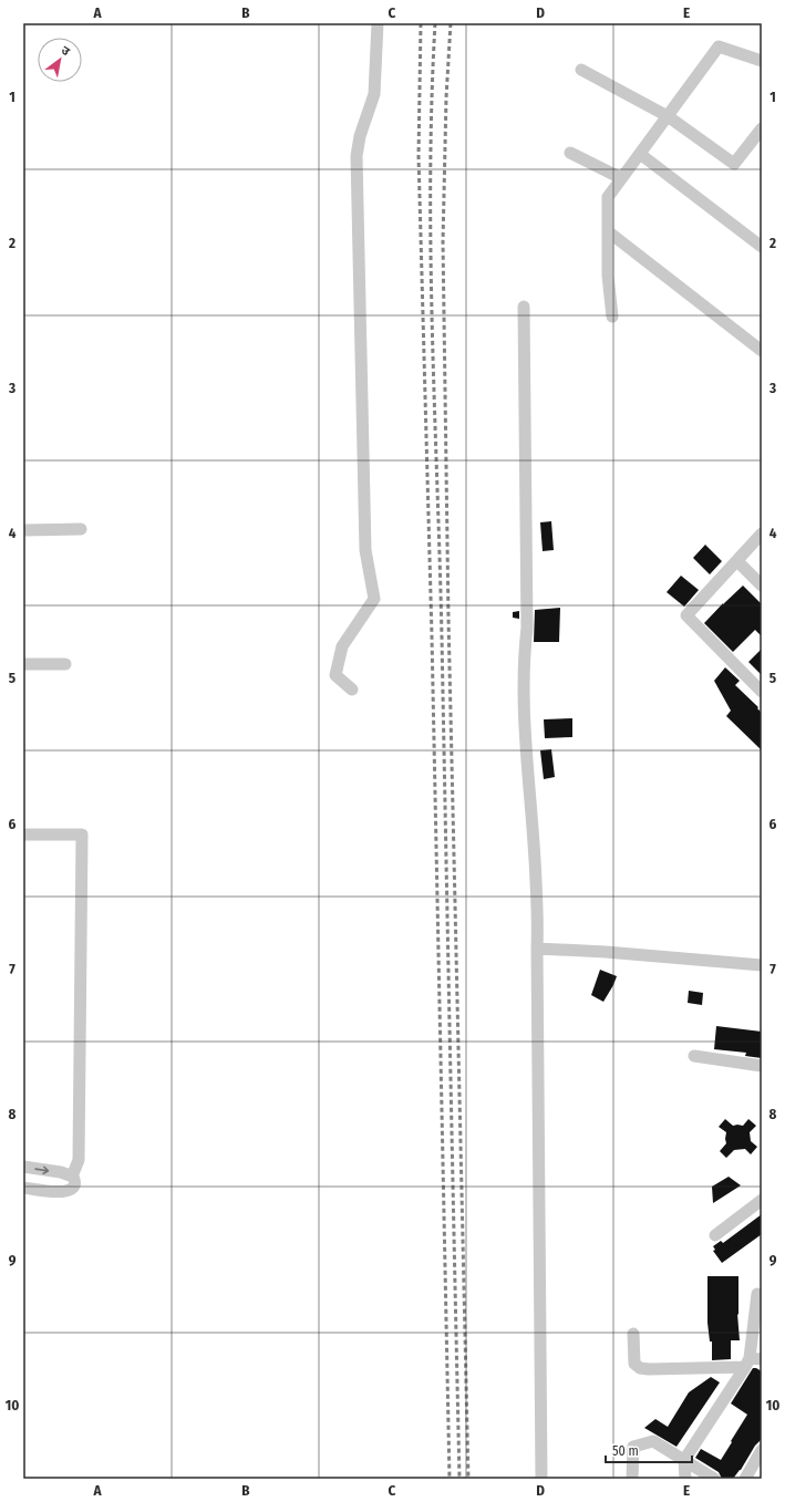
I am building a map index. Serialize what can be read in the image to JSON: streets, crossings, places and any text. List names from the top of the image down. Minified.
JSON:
{"scale_bar":"50 m","north":"top right","grid":{"columns":["A","B","C","D","E"],"rows":["1","2","3","4","5","6","7","8","9","10"]}}
